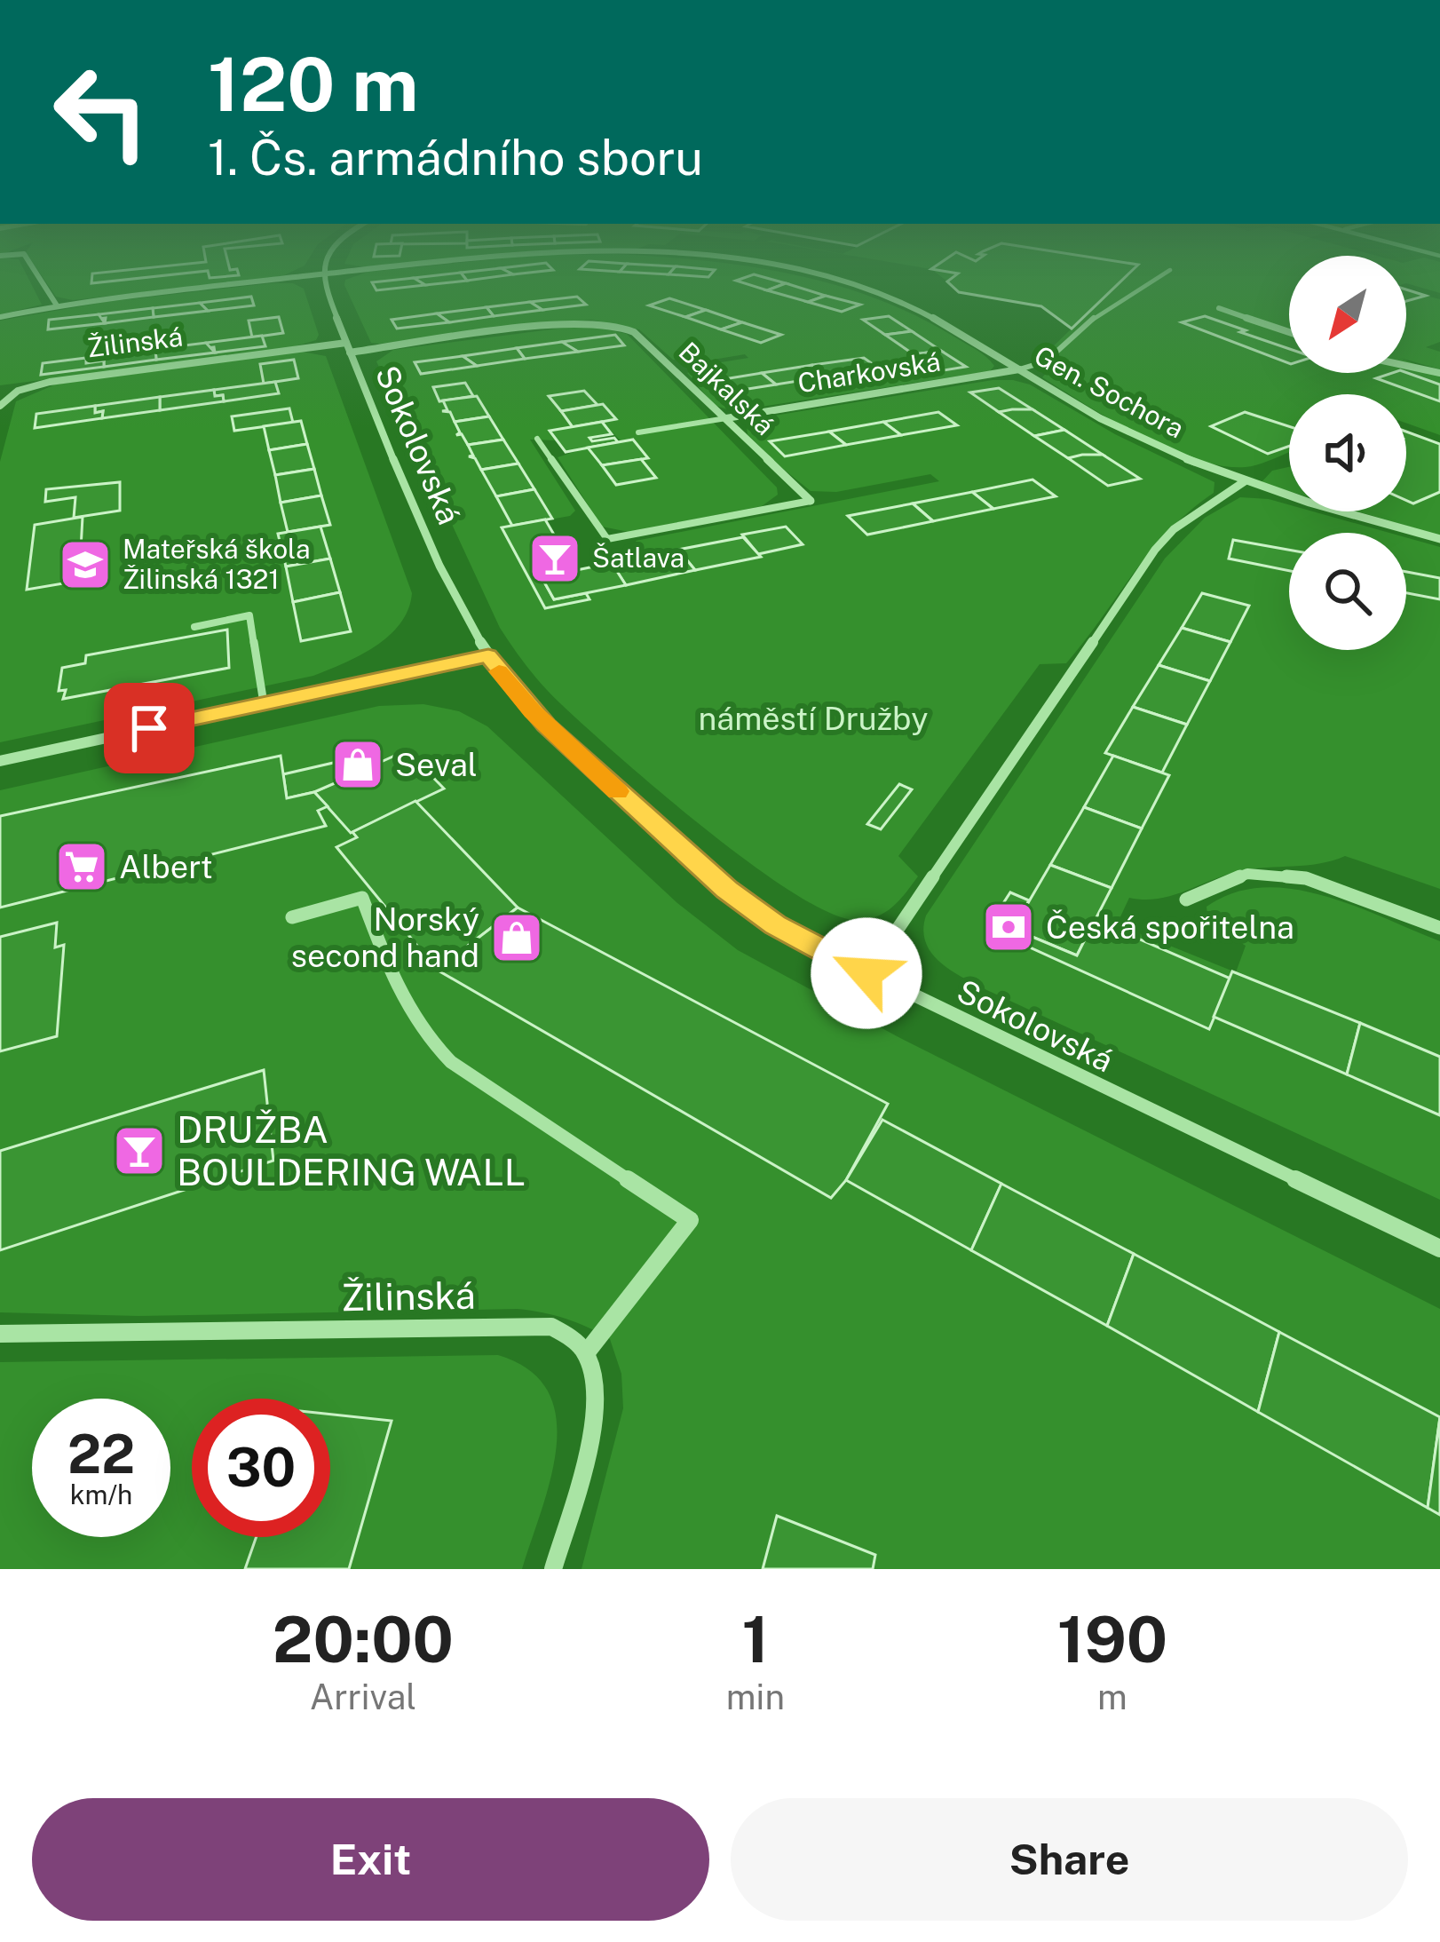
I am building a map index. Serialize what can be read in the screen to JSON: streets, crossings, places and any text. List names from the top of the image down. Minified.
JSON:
{"streets":{"street":["Žilinská","Charkovská","Bajkalská","Gen. Sochora","Sokolovská"]},"crossings":[["Žilinská","Sokolovská"],["Charkovská","Bajkalská"],["Charkovská","Gen. Sochora"],["Bajkalská","Sokolovská"]],"parks":["náměstí Družby"],"places":{"bar":["Šatlava","DRUŽBA BOULDERING WALL"],"school or university":["Mateřská škola Žilinská 1321"],"shop":["Seval","Norský second hand"],"supermarket":["Albert"],"bank":["Česká spořitelna"]},"north":"bottom left","page":{"turn":["120 m","1. Čs. armádního sboru"],"speed":"22 km/h","limit":"30","eta":["20:00","Arrival","1","min","190","m"],"buttons":["Exit","Share"]}}
